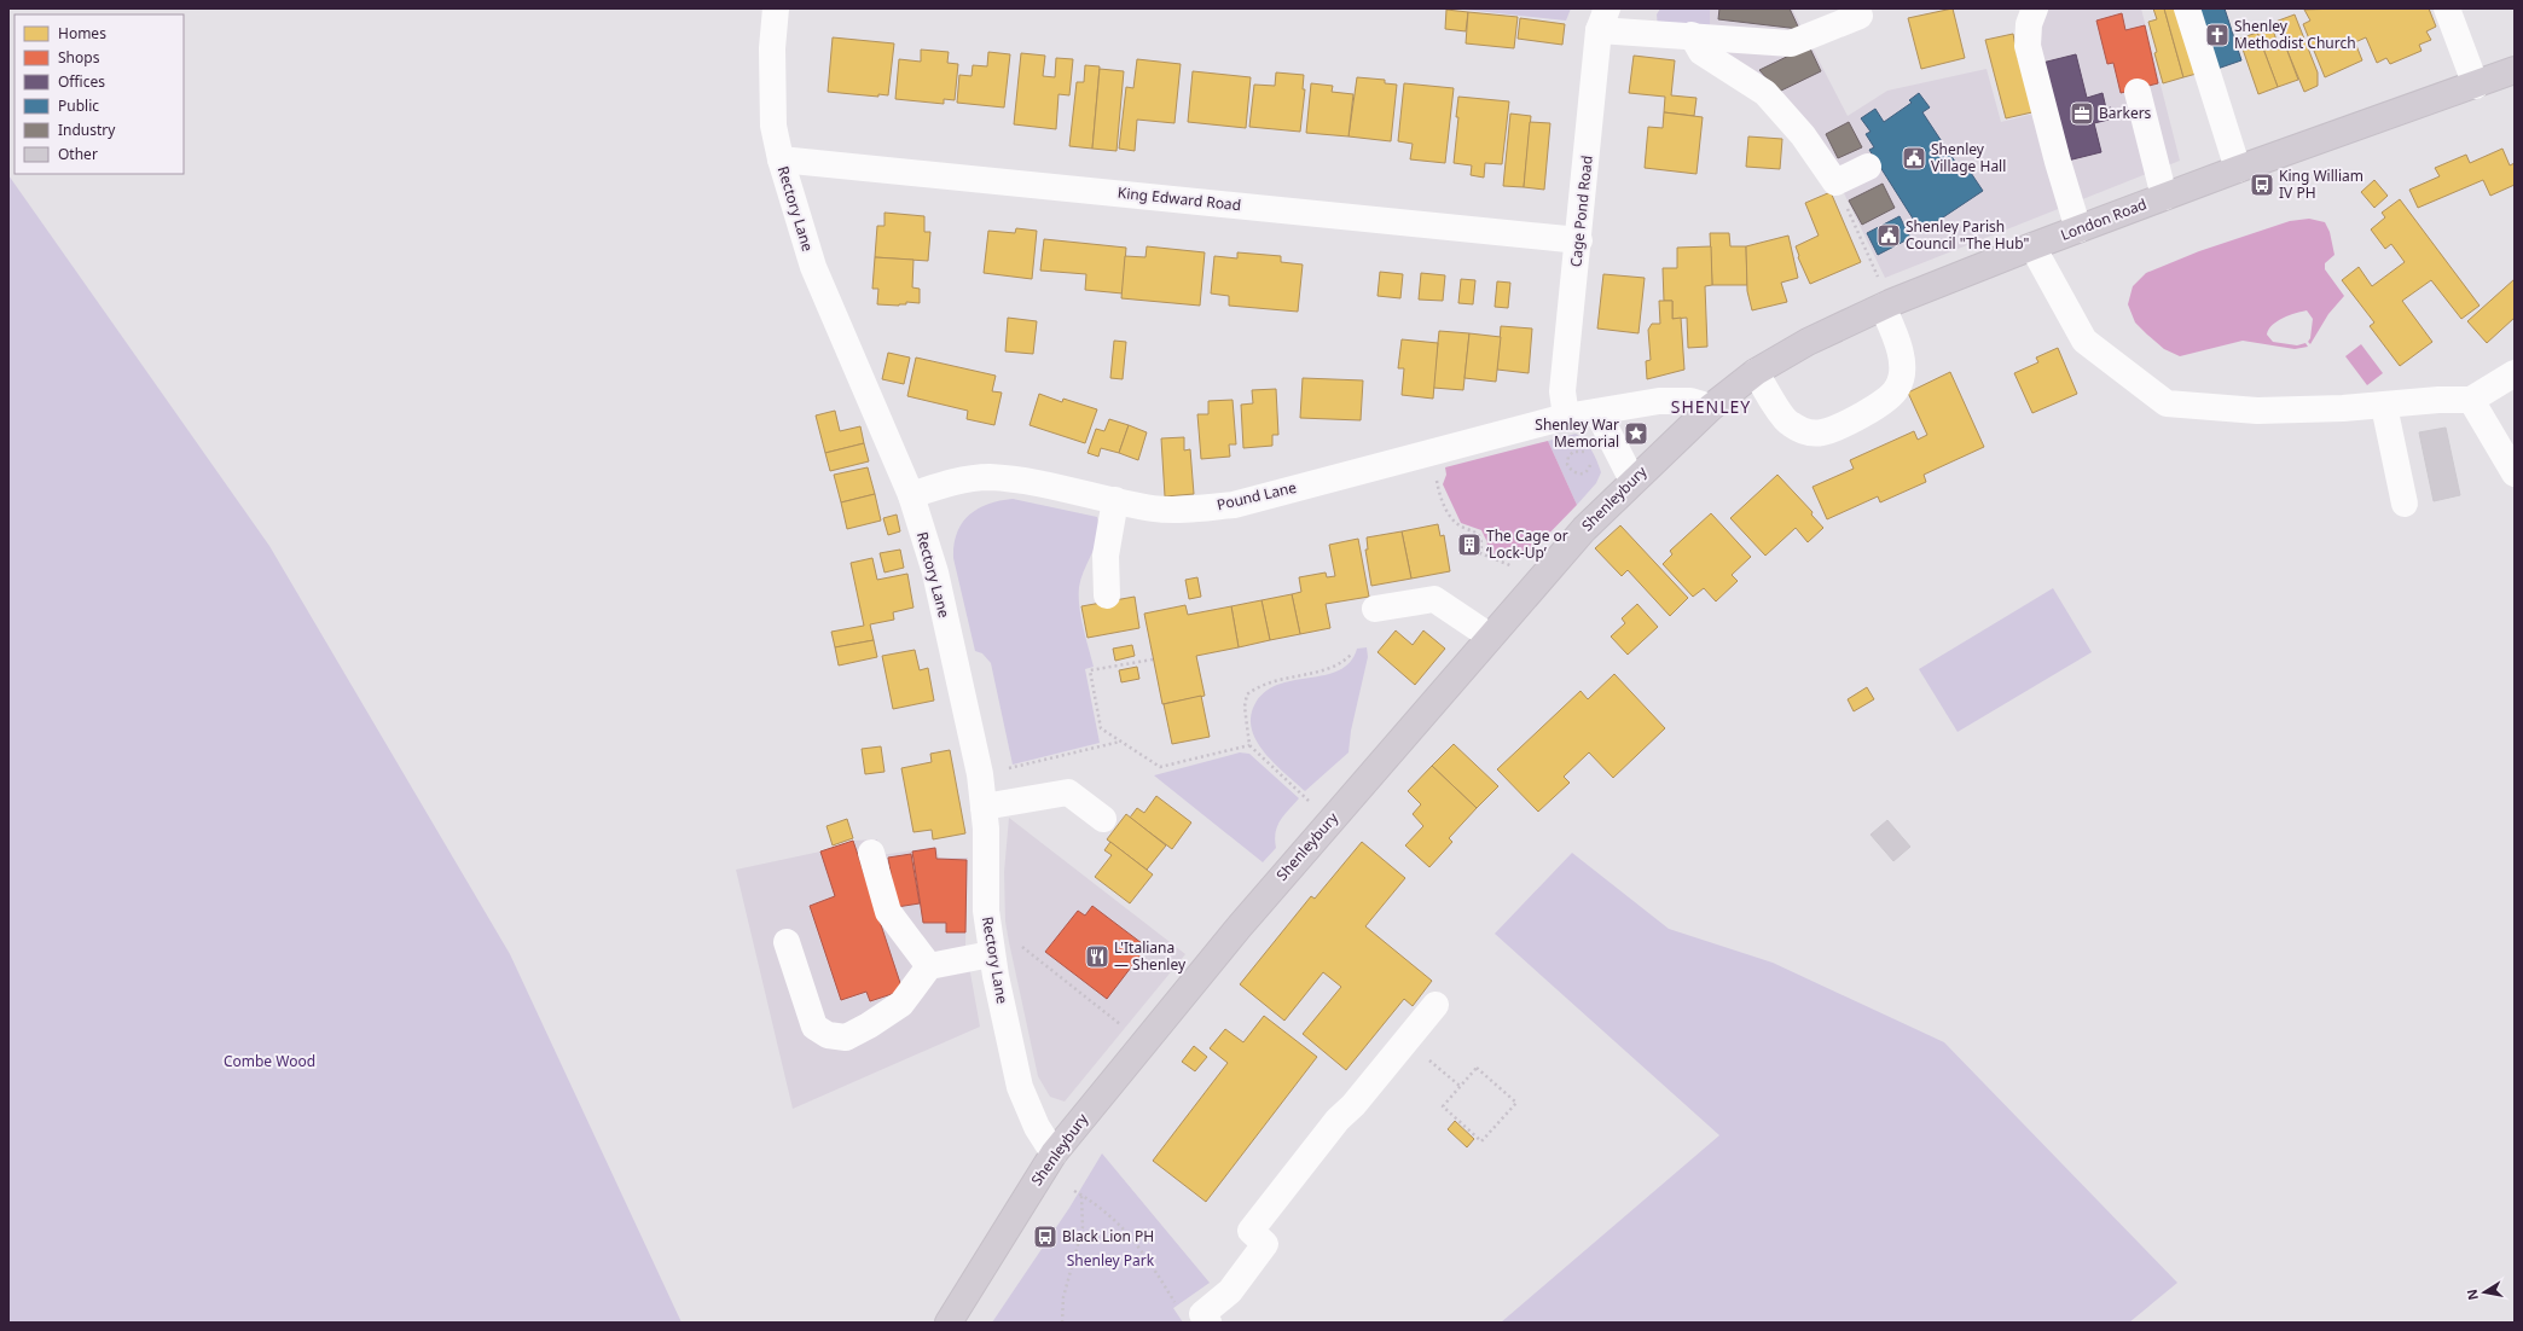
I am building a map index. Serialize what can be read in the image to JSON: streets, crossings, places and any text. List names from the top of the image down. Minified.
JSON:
{"streets":{"main road":["London Road","Shenleybury"],"street":["King Edward Road","Rectory Lane","Cage Pond Road","Pound Lane"]},"crossings":[["King Edward Road","Rectory Lane"],["King Edward Road","Cage Pond Road"],["Rectory Lane","Pound Lane"],["Rectory Lane","Shenleybury"],["Cage Pond Road","Pound Lane"],["London Road","Pound Lane"],["London Road","Shenleybury"],["Pound Lane","Shenleybury"]],"districts":["SHENLEY"],"parks":["Combe Wood","Shenley Park"],"places":{"church":["Shenley Methodist Church"],"office":["Barkers"],"public building":["Shenley Village Hall","Shenley Parish Council \"The Hub\""],"bus stop":["King William IV PH","Black Lion PH"],"place":["Shenley War Memorial"],"building":["The Cage or ‘Lock-Up’"],"restaurant":["L'Italiana — Shenley"]},"legend":["Homes","Shops","Offices","Public","Industry","Other"],"north":"left"}
